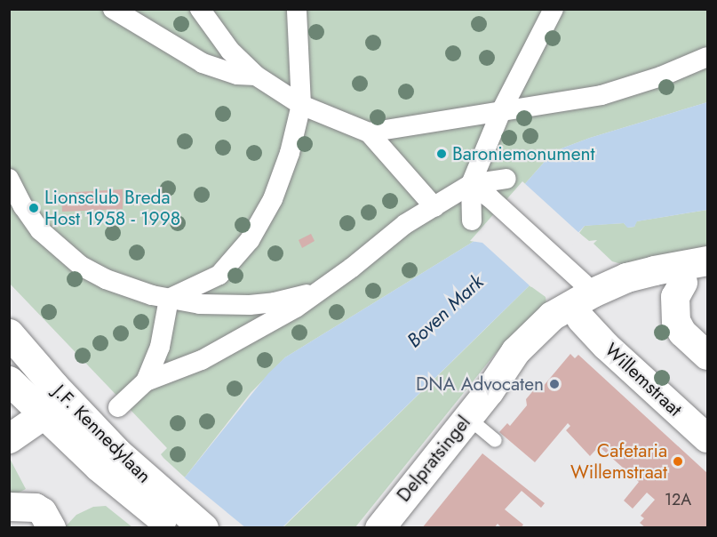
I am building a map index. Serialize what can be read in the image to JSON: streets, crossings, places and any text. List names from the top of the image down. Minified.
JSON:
{"streets":{"street":["Willemstraat","J.F. Kennedylaan","Delpratsingel"]},"crossings":[["Willemstraat","Delpratsingel"]],"water":["Boven Mark"],"places":["Baroniemonument","Lionsclub Breda Host 1958 - 1998","DNA Advocaten","Cafetaria Willemstraat"],"house_numbers":["12A"]}
